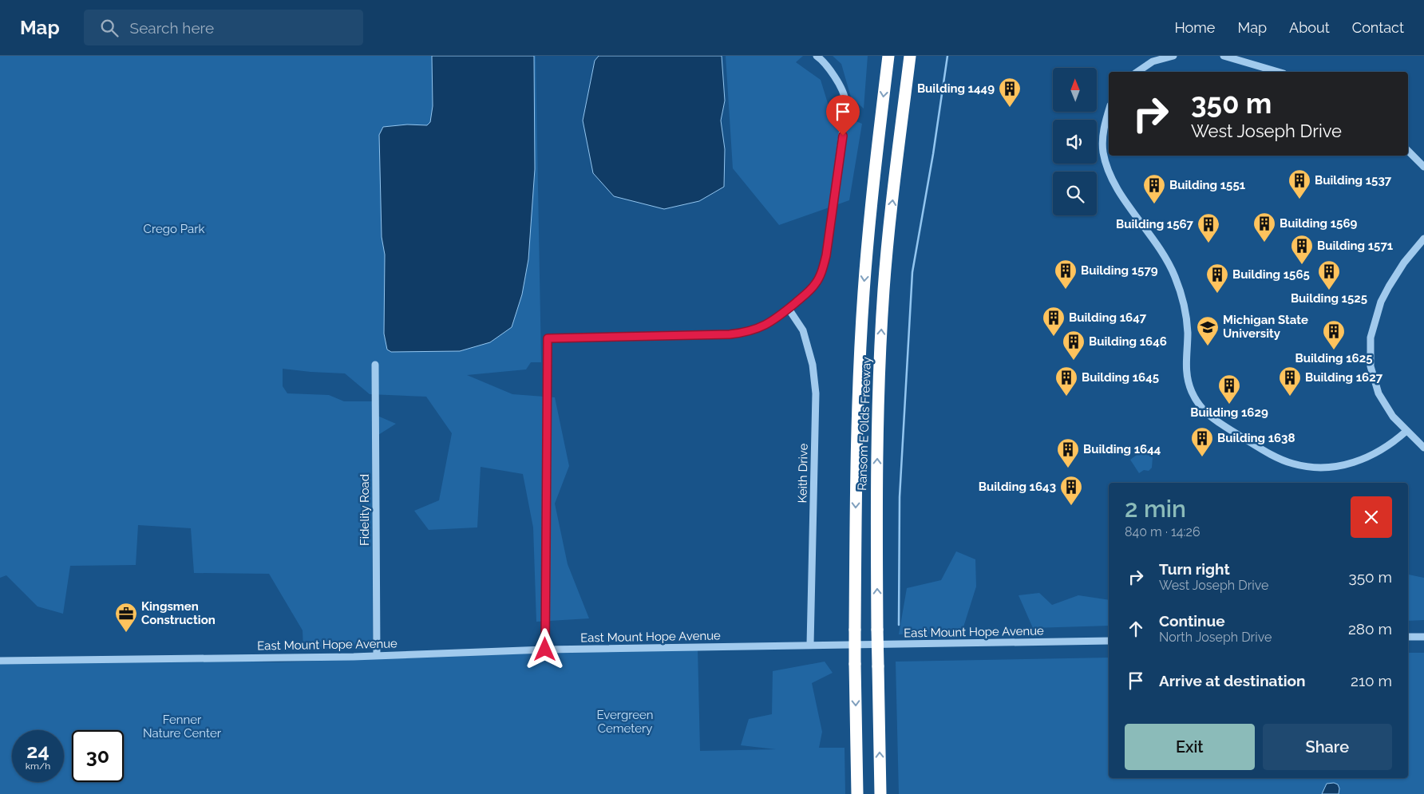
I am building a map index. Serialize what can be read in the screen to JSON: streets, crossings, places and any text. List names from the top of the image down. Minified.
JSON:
{"streets":{"highway":["Ransom E Olds Freeway"],"street":["Keith Drive","Fidelity Road","East Mount Hope Avenue"]},"crossings":[["Keith Drive","East Mount Hope Avenue"],["Fidelity Road","East Mount Hope Avenue"]],"parks":["Crego Park","Evergreen Cemetery","Fenner Nature Center"],"places":{"building":["Building 1449","Building 1537","Building 1551","Building 1569","Building 1567","Building 1571","Building 1579","Building 1525","Building 1565","Building 1647","Building 1625","Building 1646","Building 1645","Building 1627","Building 1629","Building 1638","Building 1644","Building 1643"],"school or university":["Michigan State University"],"office":["Kingsmen Construction"]},"north":"top","page":{"header":"Map","search":"Search here","nav":["Home","Map","About","Contact"],"turn":["350 m","West Joseph Drive"],"heading":["2 min","840 m · 14:26"],"list":[{"name":"Turn right","note":"West Joseph Drive","value":"350 m"},{"name":"Continue","note":"North Joseph Drive","value":"280 m"},{"name":"Arrive at destination","value":"210 m"}],"buttons":["Exit","Share"],"speed":"24 km/h","limit":"30"}}
